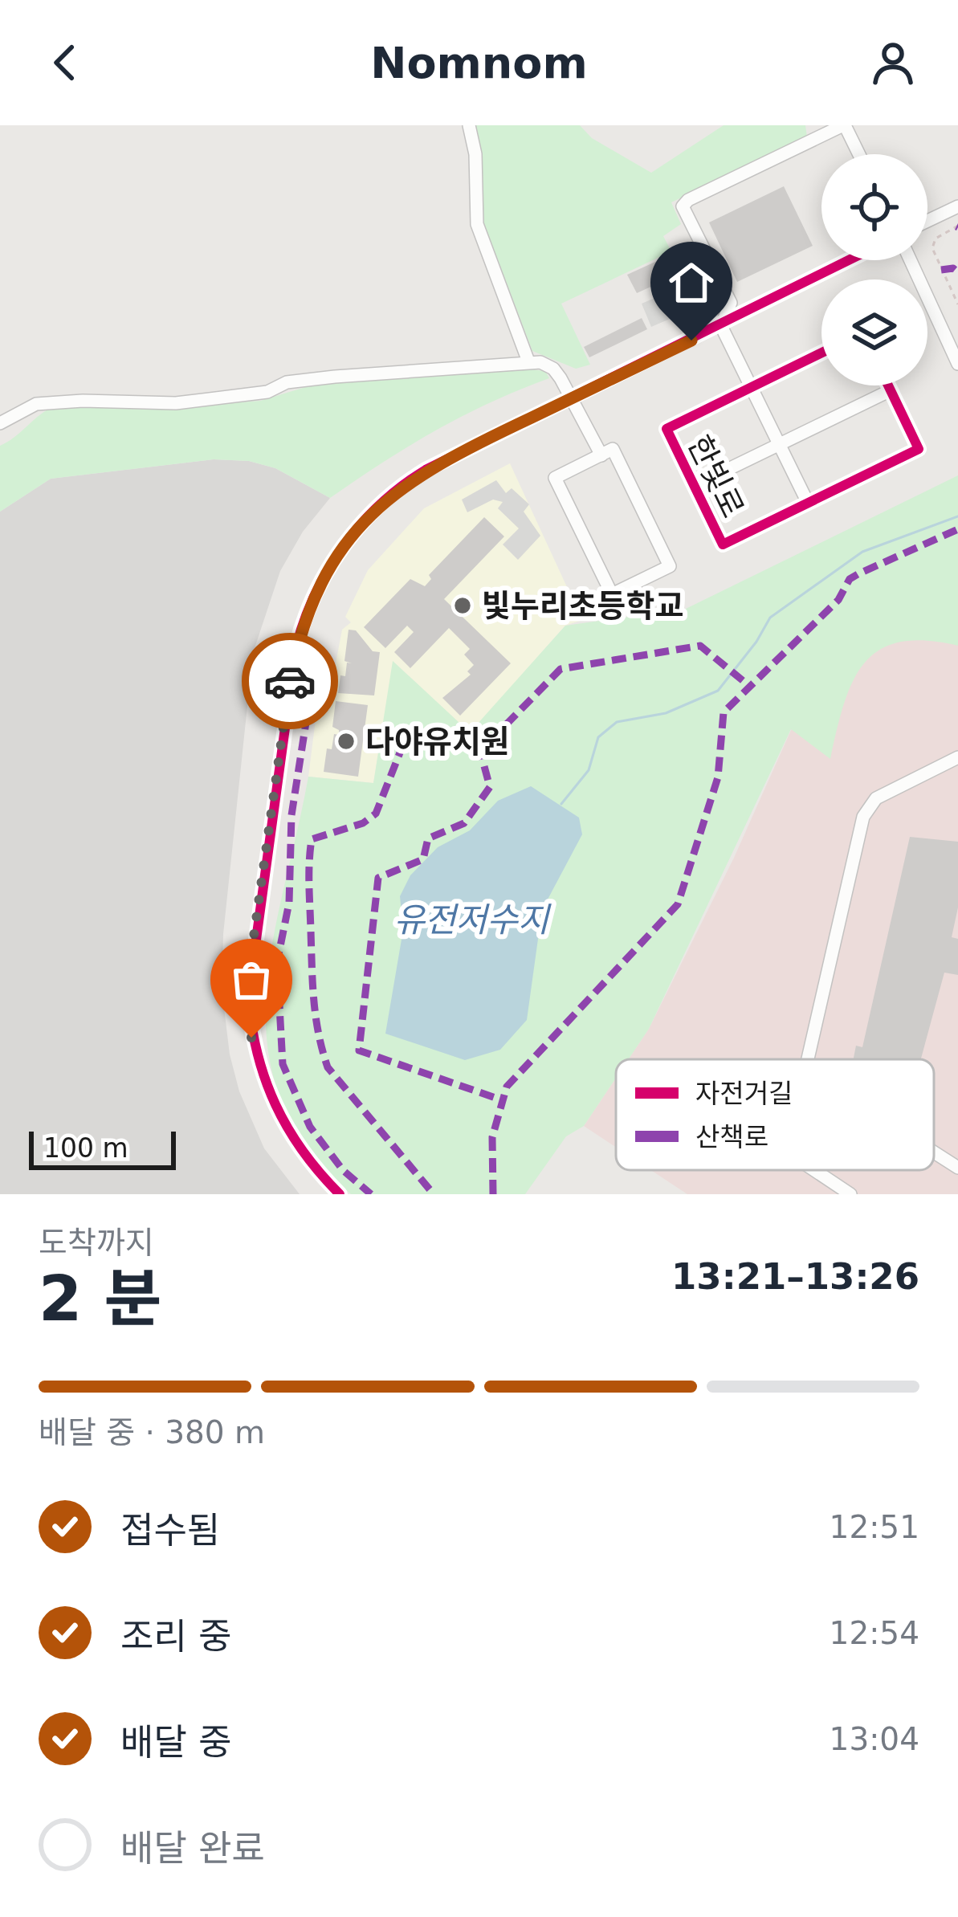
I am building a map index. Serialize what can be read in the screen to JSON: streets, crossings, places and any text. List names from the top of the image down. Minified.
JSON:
{"streets":{"street":["한빛로"]},"water":["유전저수지"],"places":["빛누리초등학교","다야유치원"],"legend":["자전거길","산책로"],"scale_bar":"100 m","page":{"header":"Nomnom","scale":"100 m","heading":["2 분","도착까지","13:21–13:26"],"bar":"배달 중 · 380 m","list":[["접수됨","12:51"],["조리 중","12:54"],["배달 중","13:04"],"배달 완료"]}}
